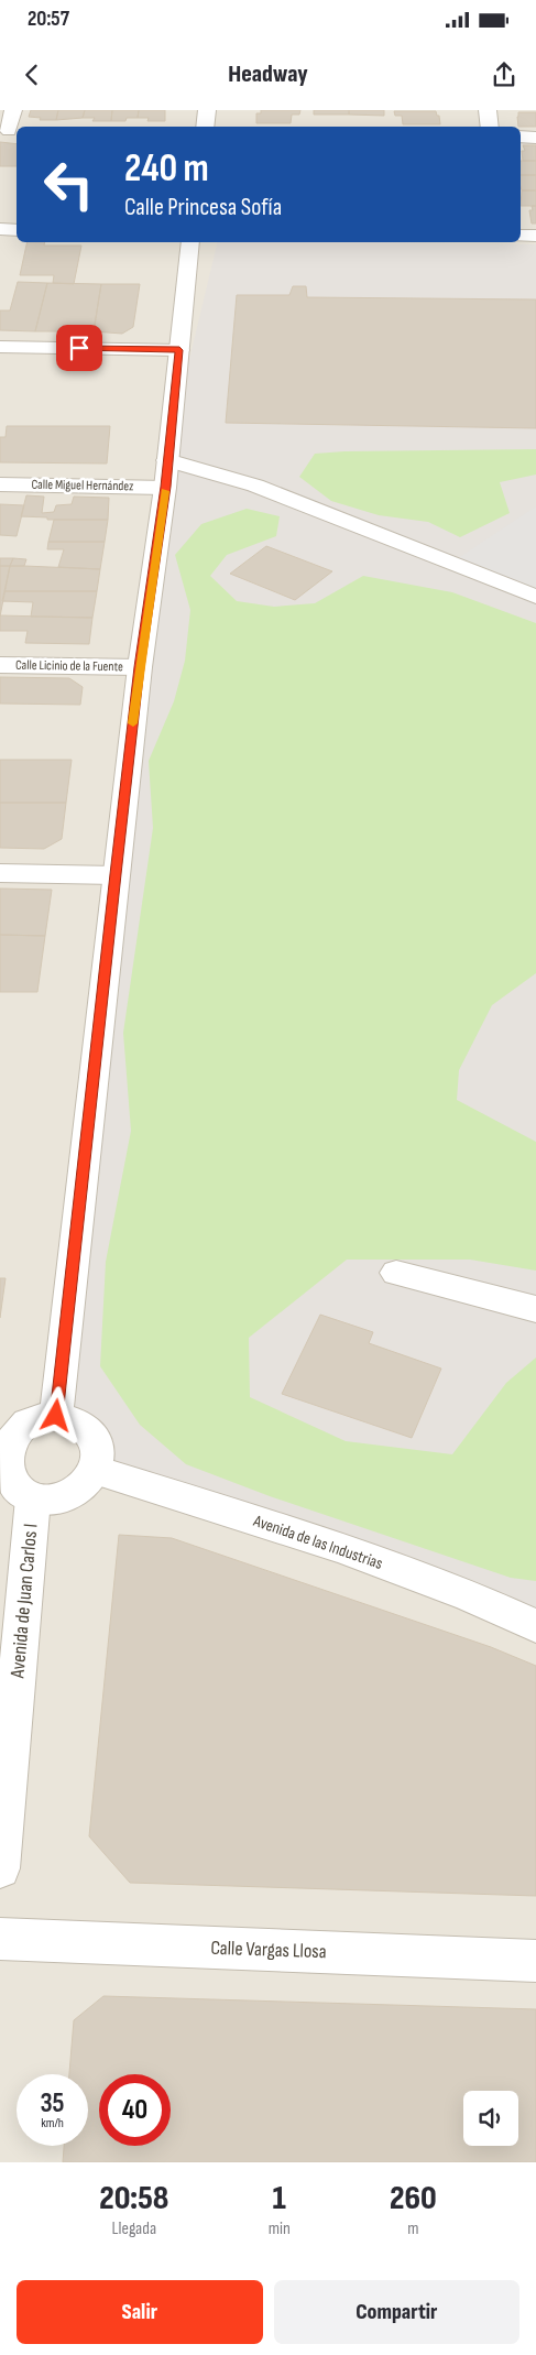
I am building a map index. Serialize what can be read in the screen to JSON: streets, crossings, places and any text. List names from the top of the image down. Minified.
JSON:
{"streets":{"street":["Calle Miguel Hernández","Calle Licinio de la Fuente","Avenida de las Industrias","Avenida de Juan Carlos I","Calle Vargas Llosa"]},"crossings":[["Avenida de las Industrias","Avenida de Juan Carlos I"]],"page":{"status":"20:57","header":"Headway","turn":["240 m","Calle Princesa Sofía"],"speed":"35 km/h","limit":"40","eta":["20:58","Llegada","1","min","260","m"],"buttons":["Salir","Compartir"]}}
